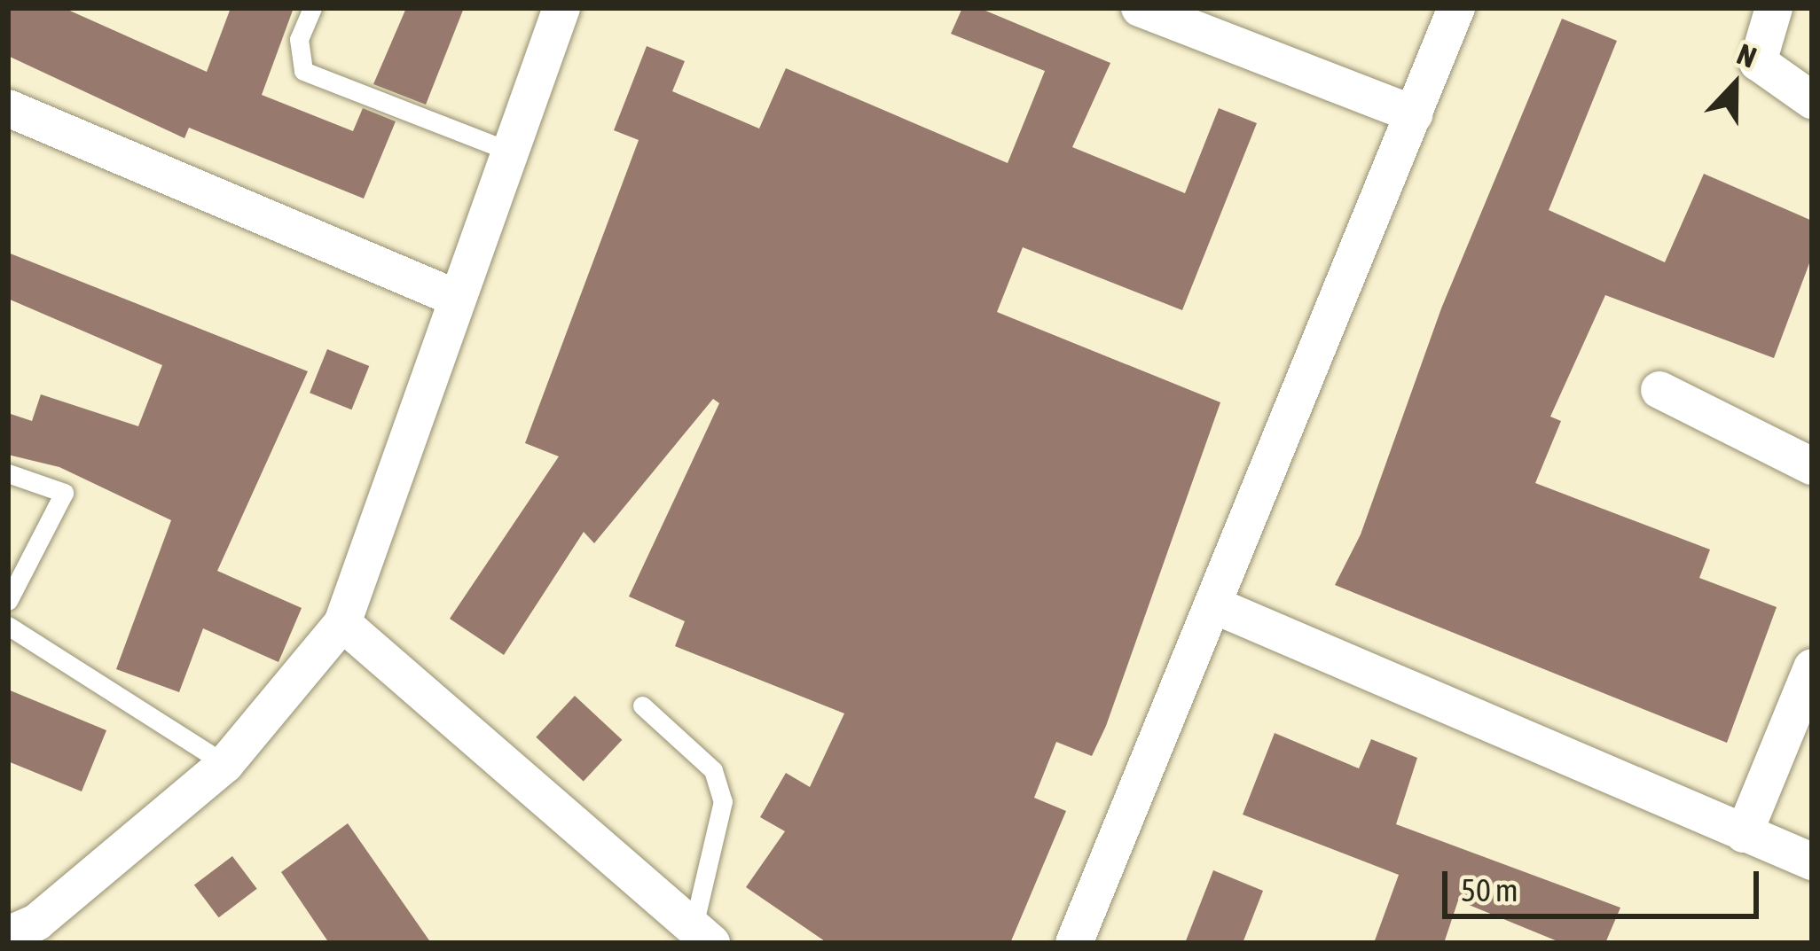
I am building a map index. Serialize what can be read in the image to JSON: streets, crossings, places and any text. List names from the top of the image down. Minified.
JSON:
{"scale_bar":"50 m","north":"top"}
